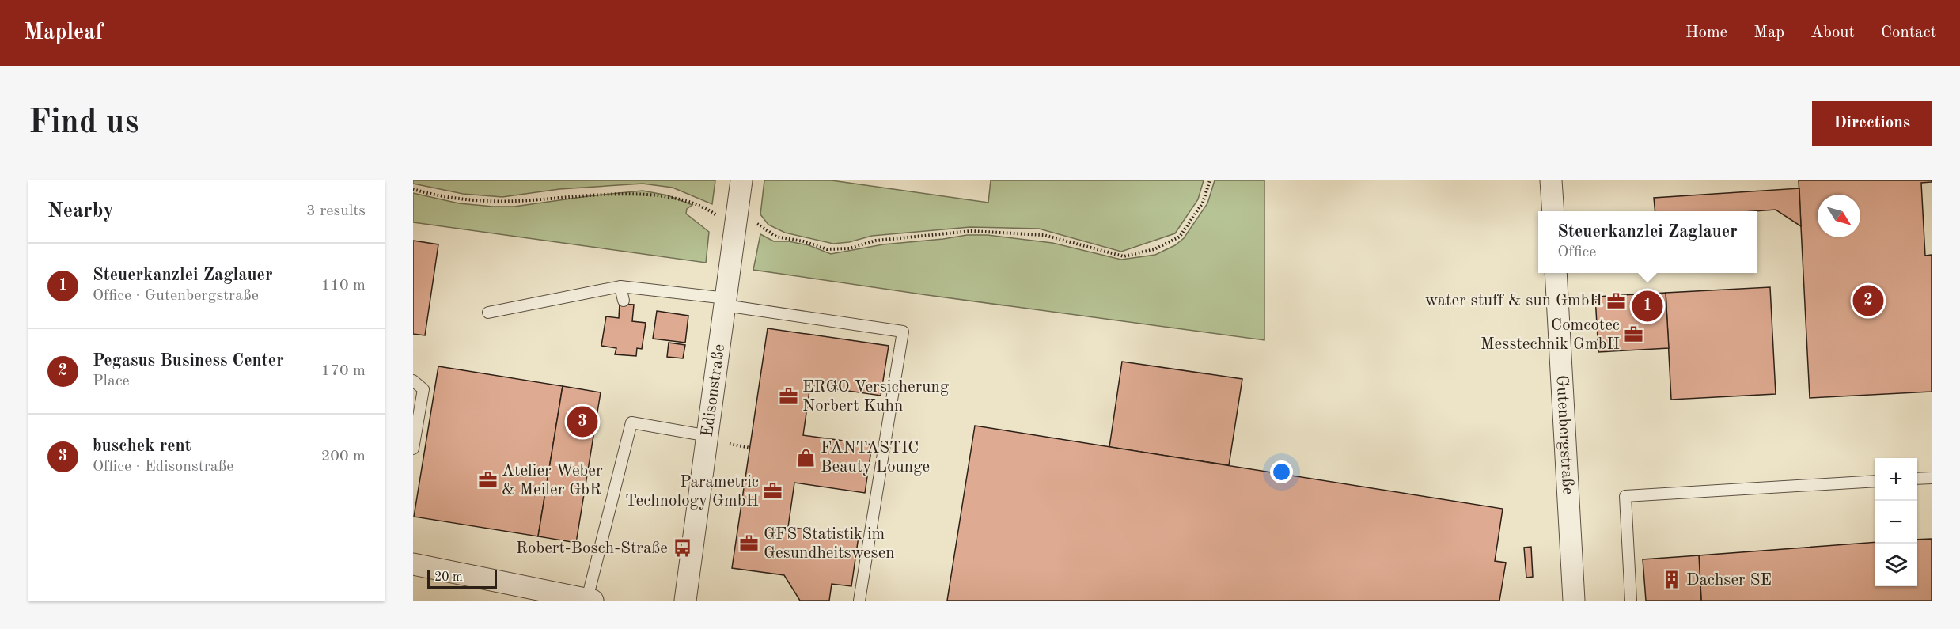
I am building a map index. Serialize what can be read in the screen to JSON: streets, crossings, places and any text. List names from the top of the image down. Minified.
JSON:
{"streets":{"street":["Edisonstraße","Gutenbergstraße"]},"places":{"office":["water stuff & sun GmbH","Comcotec Messtechnik GmbH","ERGO Versicherung Norbert Kuhn","Atelier Weber & Meiler GbR","Parametric Technology GmbH","GFS Statistik im Gesundheitswesen"],"shop":["FANTASTIC Beauty Lounge"],"bus stop":["Robert-Bosch-Straße"],"building":["Dachser SE"]},"scale_bar":"20 m","north":"bottom right","page":{"header":"Mapleaf","nav":["Home","Map","About","Contact"],"buttons":"Directions","title":"Find us","heading":["Nearby","3 results"],"popup":["Steuerkanzlei Zaglauer","Office"],"list":[{"mark":"1","name":"Steuerkanzlei Zaglauer","note":"Office · Gutenbergstraße","value":"110 m"},{"mark":"2","name":"Pegasus Business Center","note":"Place","value":"170 m"},{"mark":"3","name":"buschek rent","note":"Office · Edisonstraße","value":"200 m"}],"pins":["2","1","3"],"map_buttons":["+","−"],"scale":"20 m"}}
